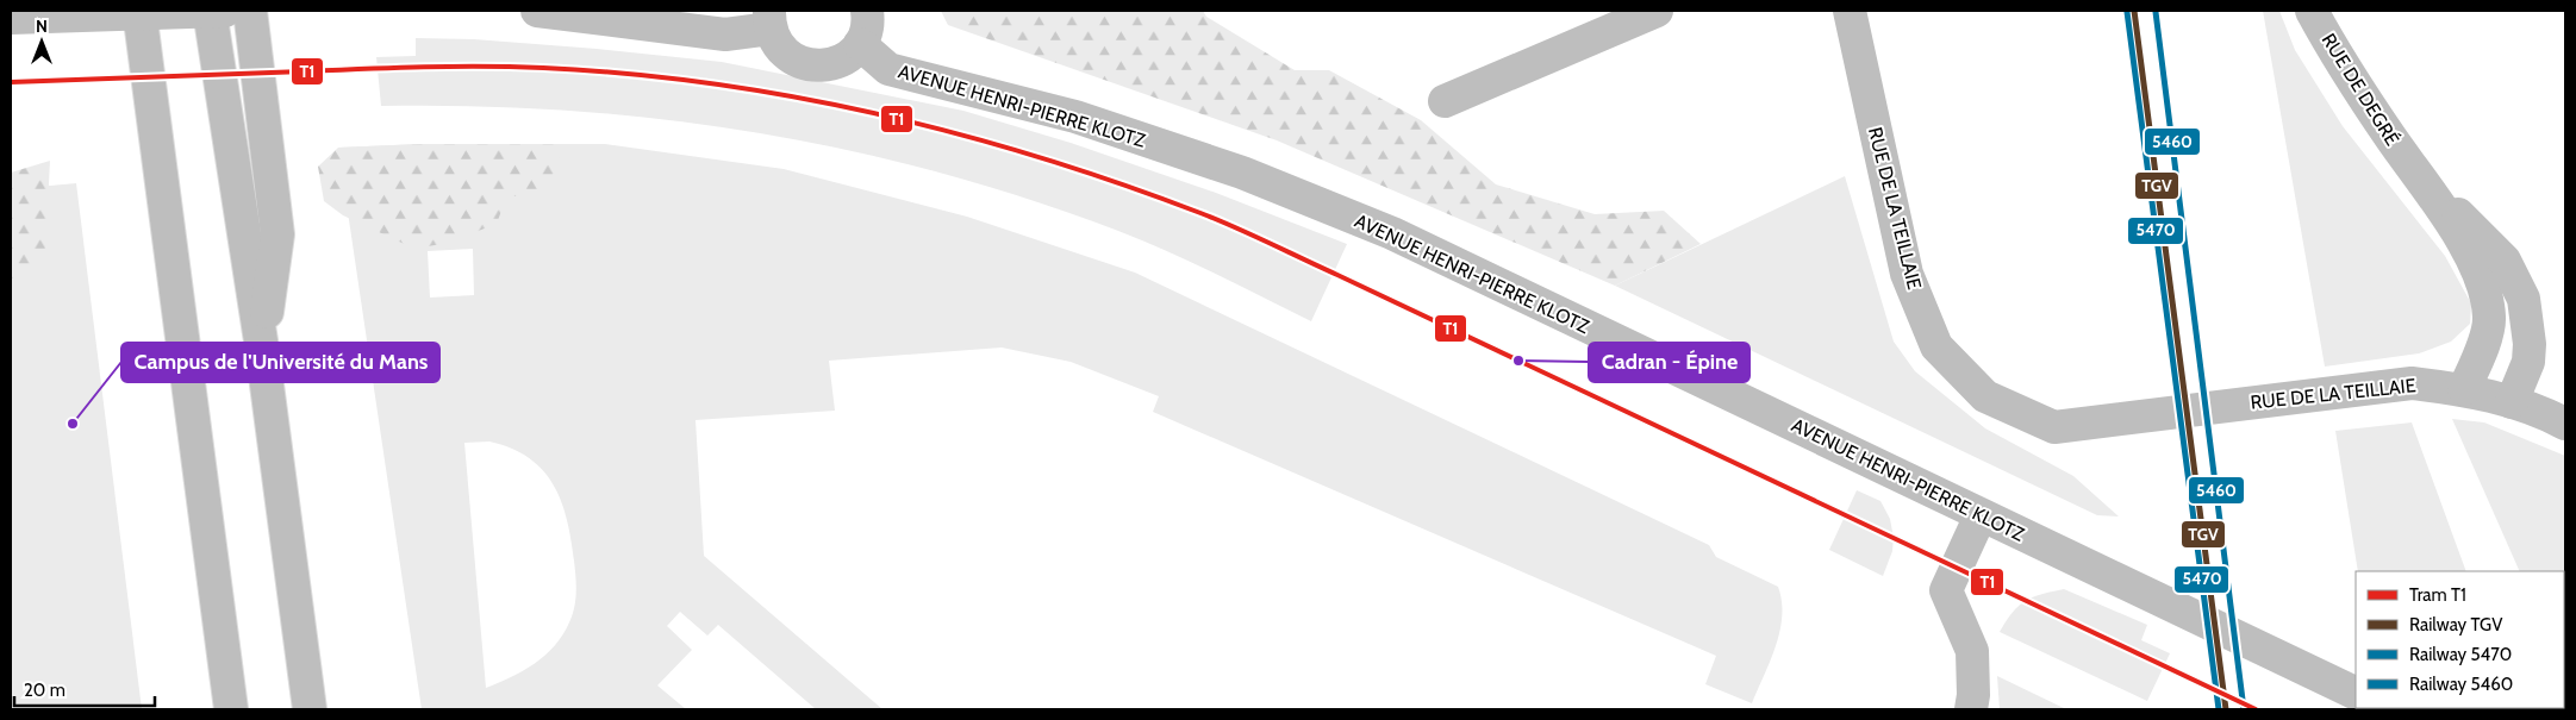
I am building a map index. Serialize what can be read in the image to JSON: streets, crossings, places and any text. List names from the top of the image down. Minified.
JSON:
{"streets":{"main road":["RUE DE DEGRÉ","AVENUE HENRI-PIERRE KLOTZ","RUE DE LA TEILLAIE"]},"crossings":[["RUE DE DEGRÉ","RUE DE LA TEILLAIE"]],"places":["Cadran - Épine","Campus de l'Université du Mans"],"lines":["rail line TGV","rail line 5470","rail line 5460","tram line T1"],"legend":["Tram T1","Railway TGV","Railway 5470","Railway 5460"],"scale_bar":"20 m","north":"top"}
